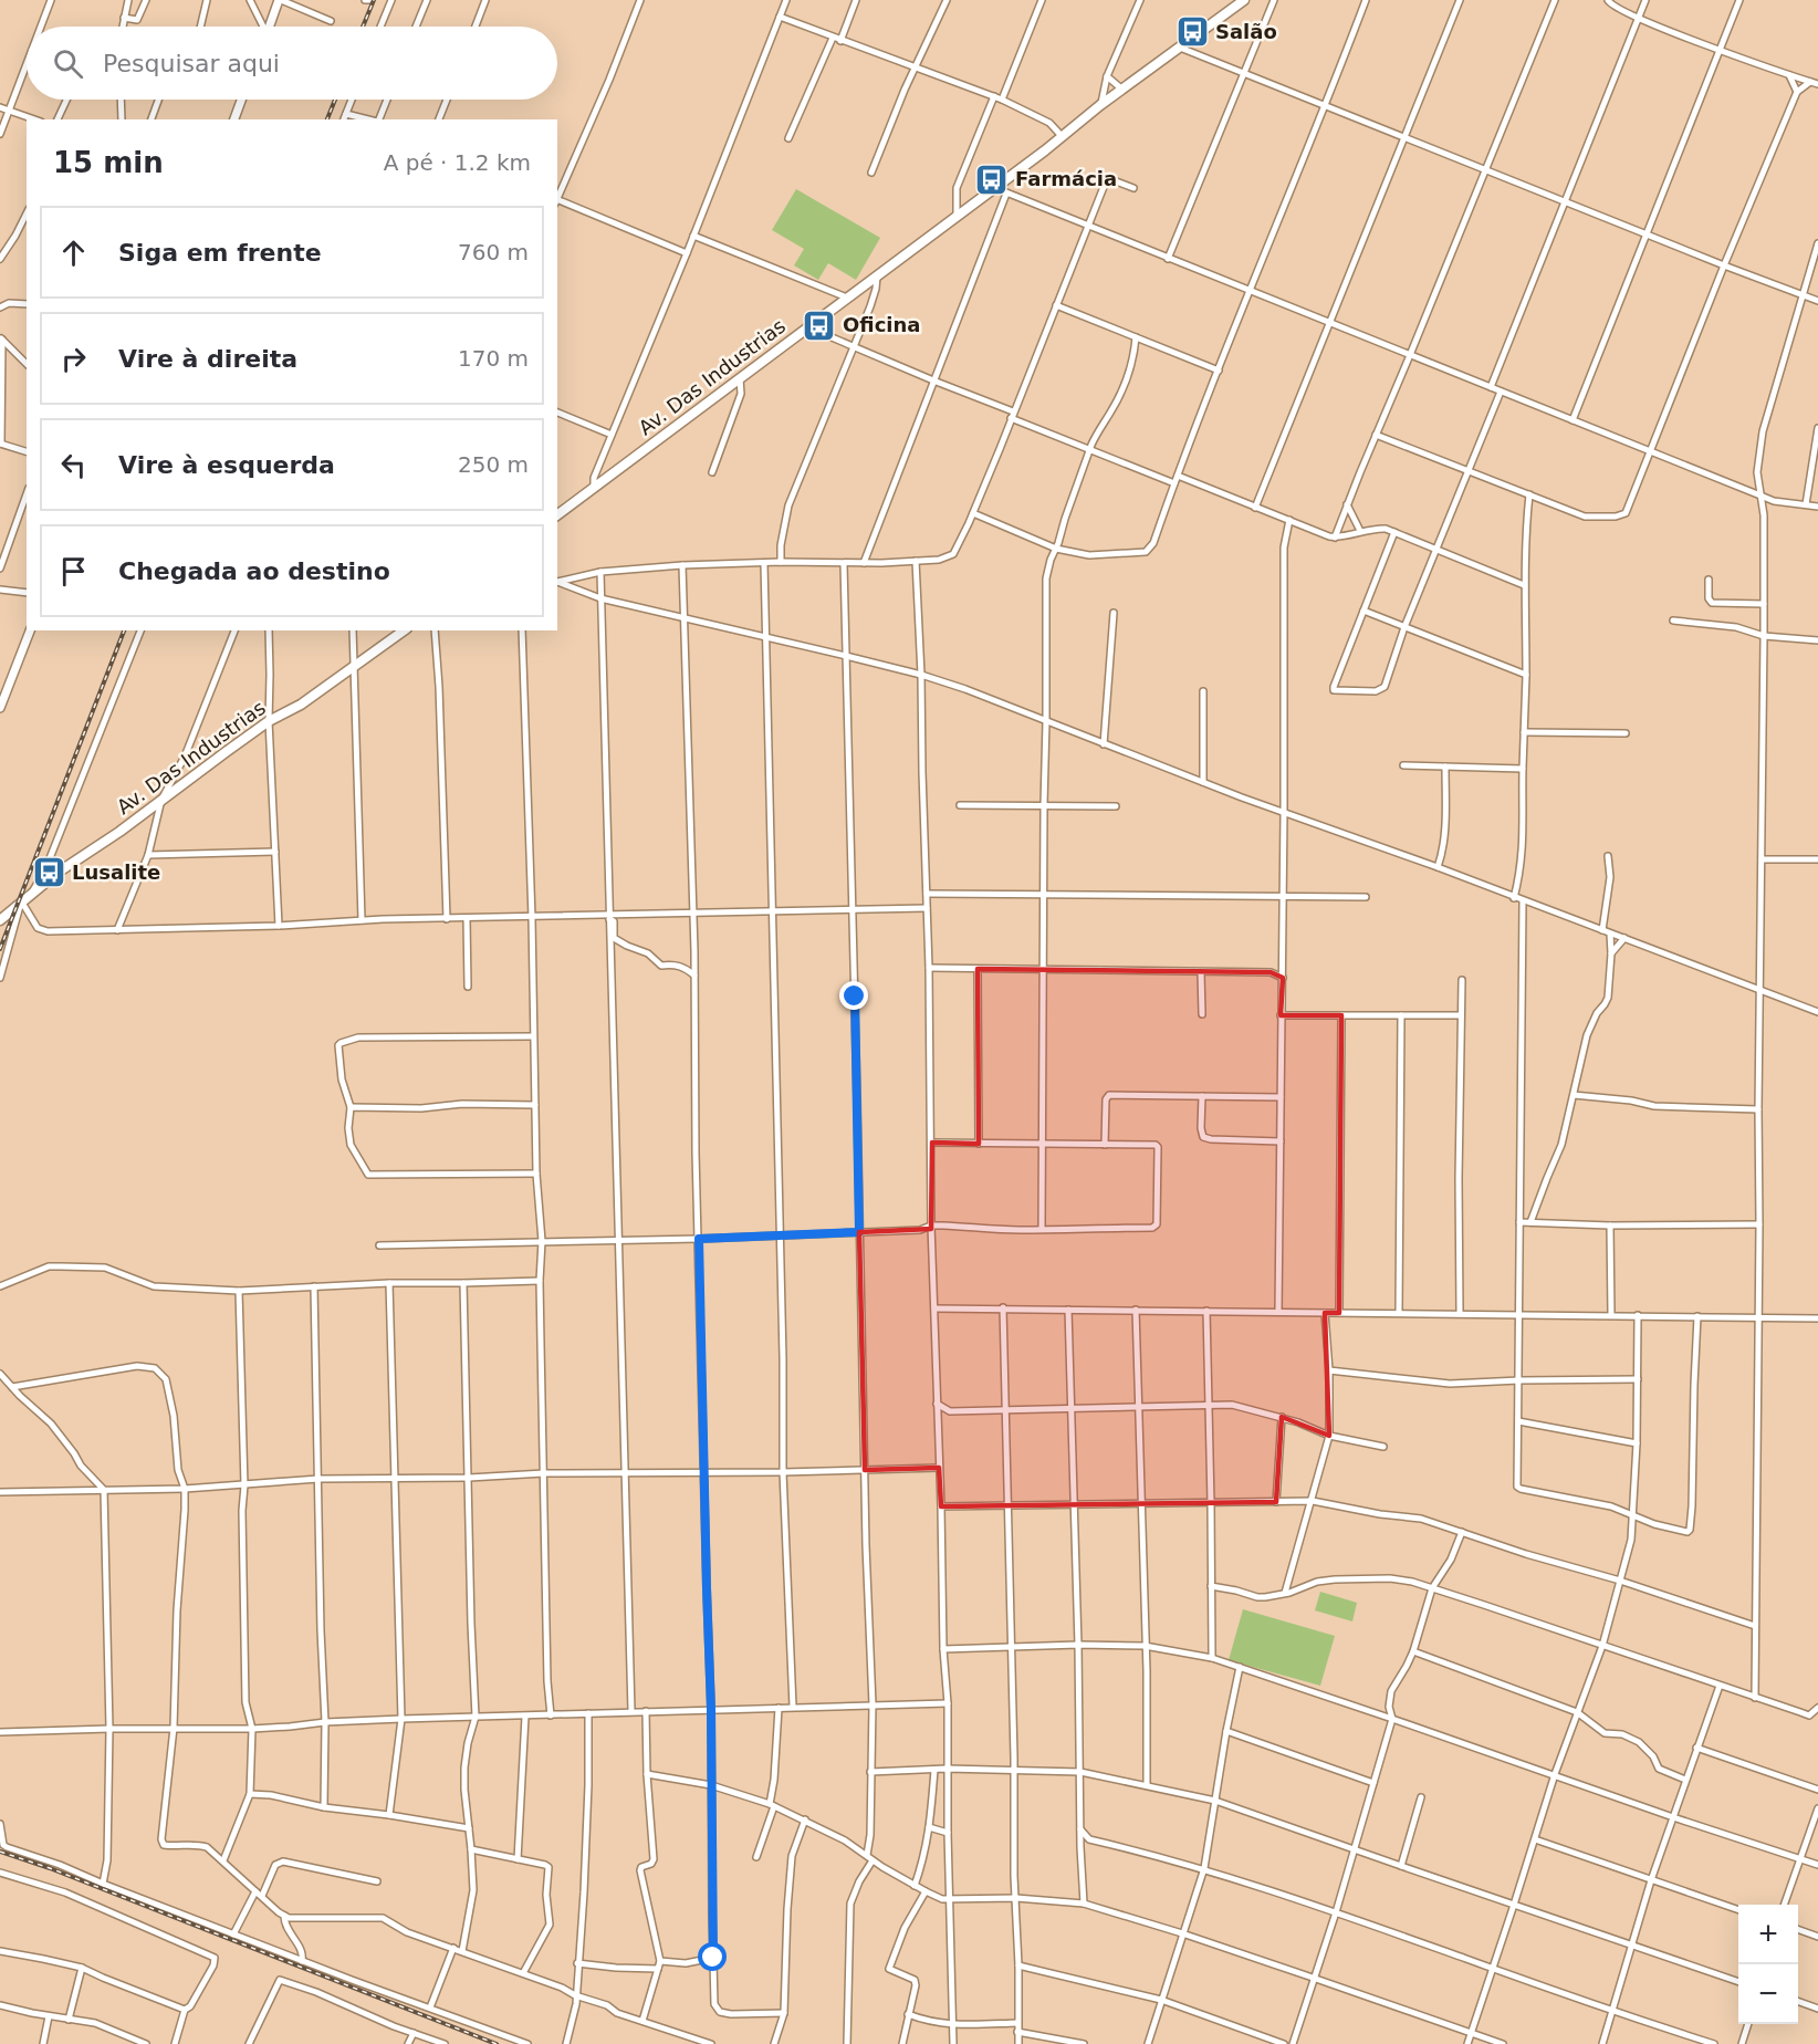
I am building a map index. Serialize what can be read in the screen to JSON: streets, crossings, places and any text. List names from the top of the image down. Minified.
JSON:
{"streets":{"main road":["Av. Das Industrias"]},"places":{"bus stop":["Salão","Farmácia","Oficina","Lusalite"]},"page":{"search":"Pesquisar aqui","heading":["15 min","A pé · 1.2 km"],"list":[["Siga em frente","760 m"],["Vire à direita","170 m"],["Vire à esquerda","250 m"],"Chegada ao destino"],"map_buttons":["+","−"]}}
